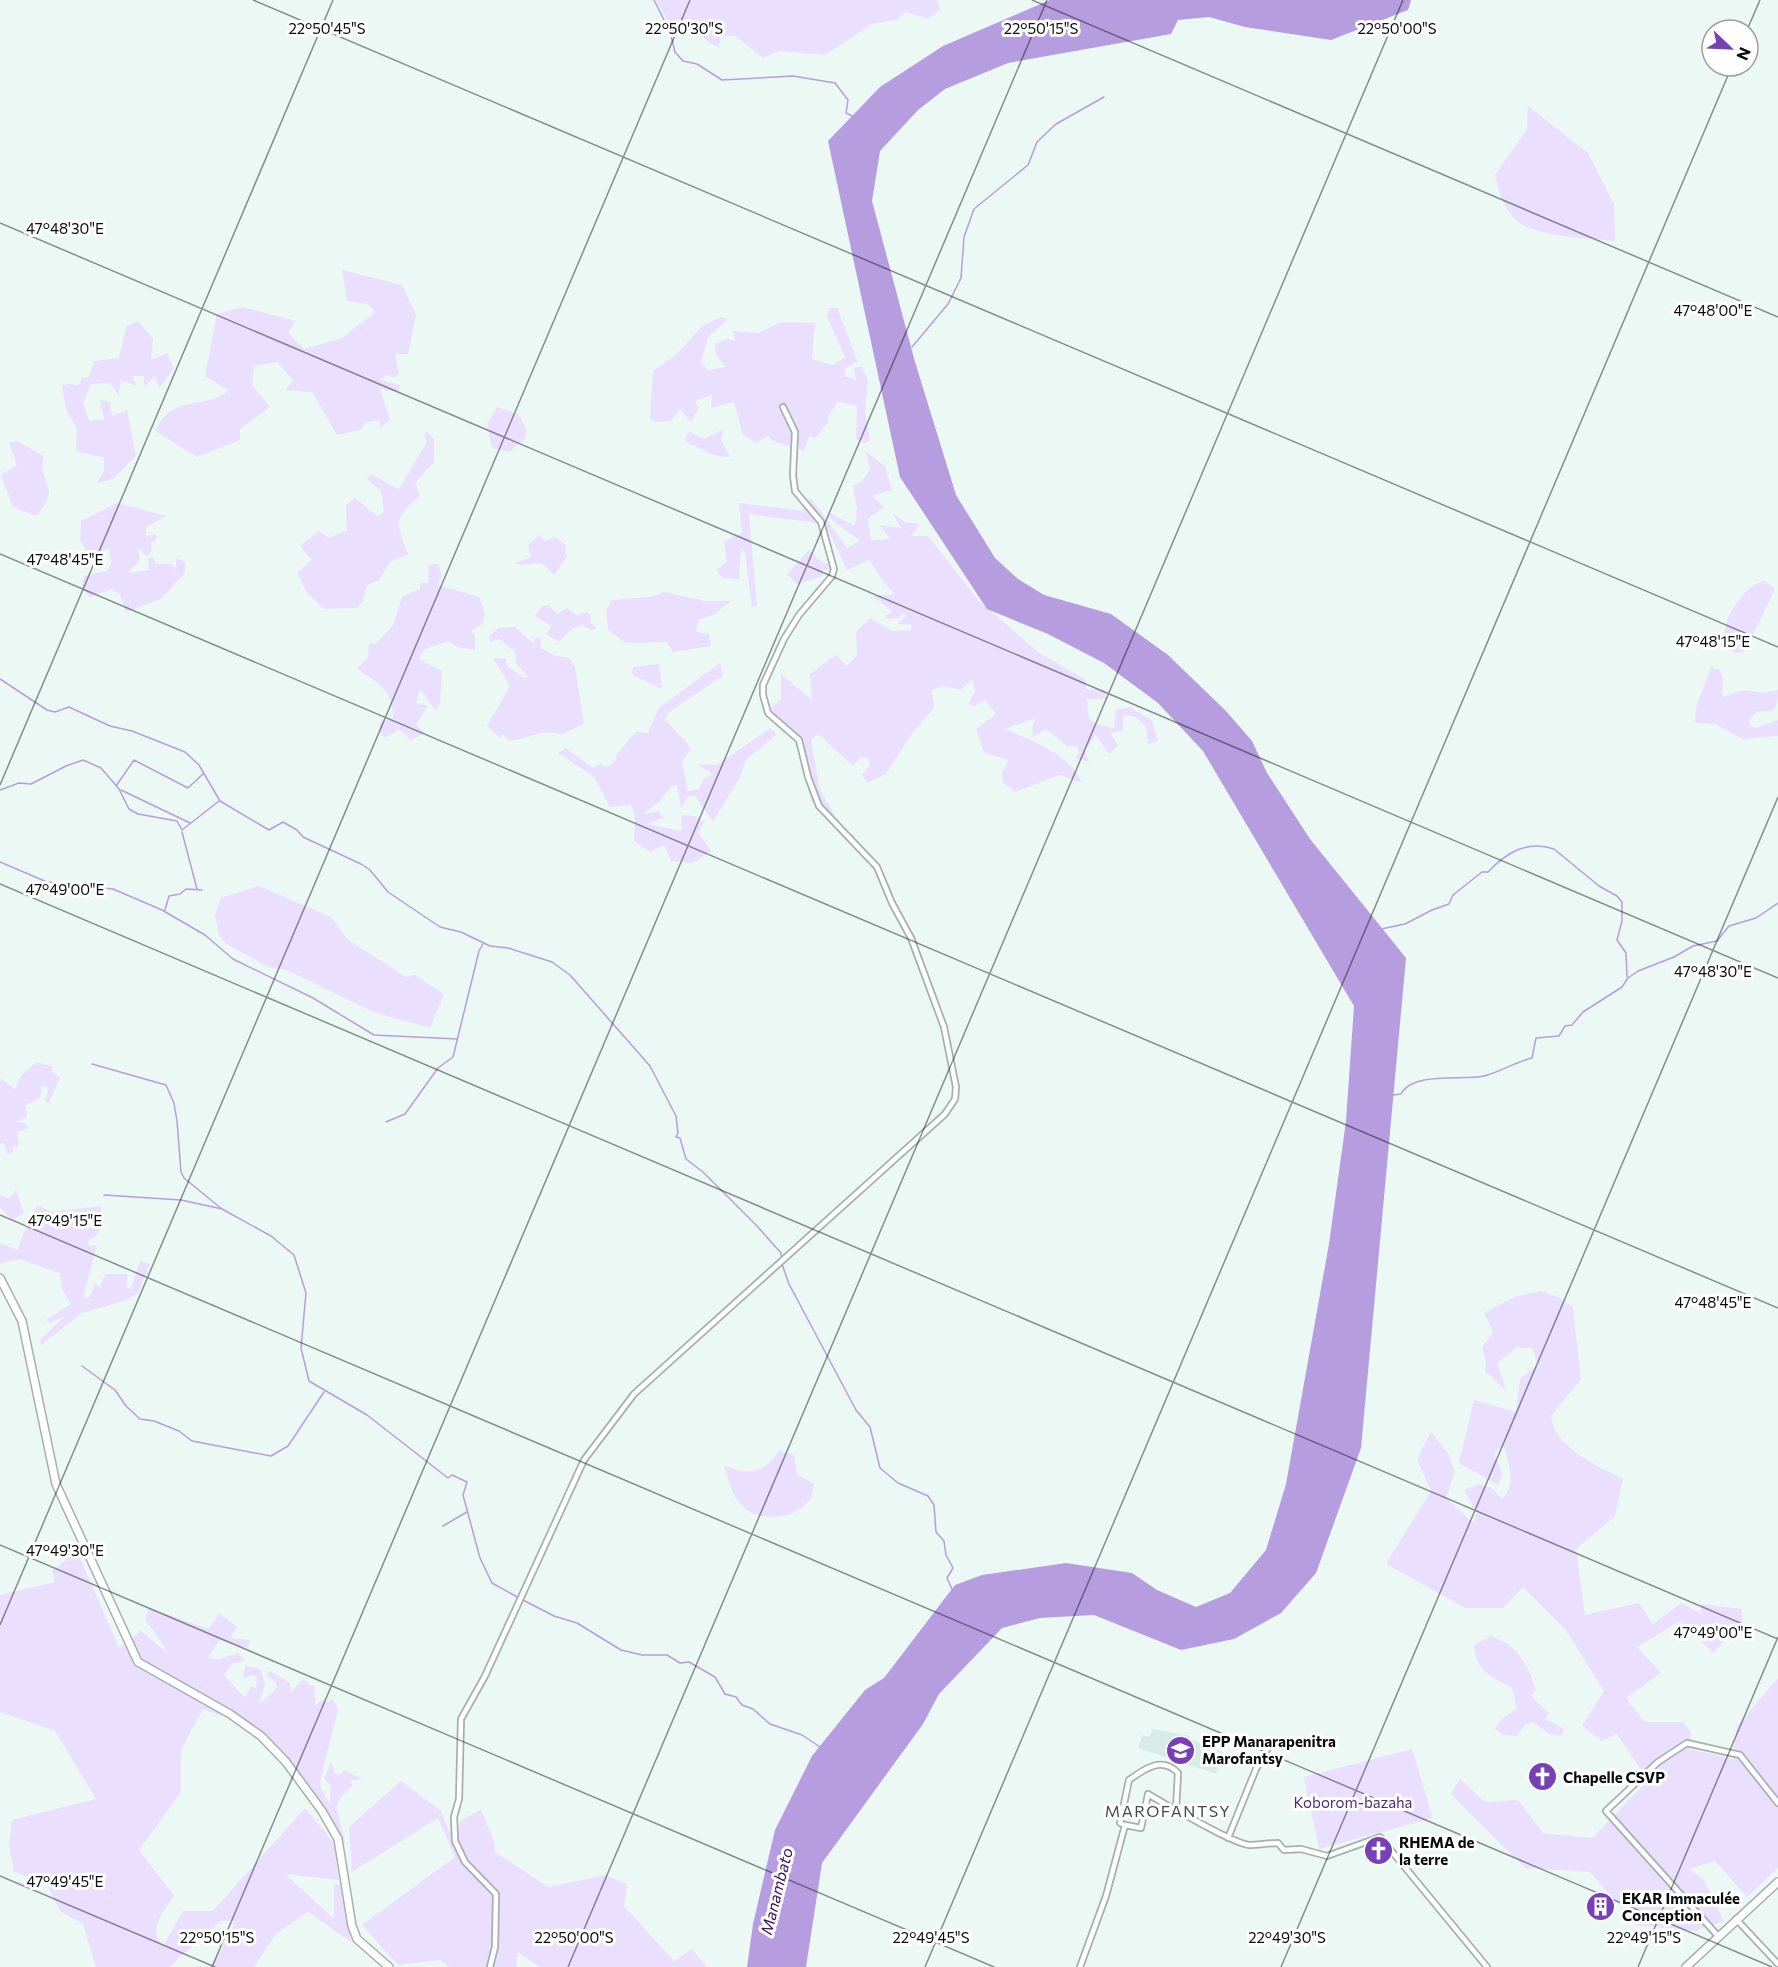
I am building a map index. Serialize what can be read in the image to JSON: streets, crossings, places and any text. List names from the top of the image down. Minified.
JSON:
{"districts":["MAROFANTSY"],"water":["Manambato"],"parks":["Koborom-bazaha"],"places":{"school or university":["EPP Manarapenitra Marofantsy"],"church":["Chapelle CSVP","RHEMA de la terre"],"building":["EKAR Immaculée Conception"]},"north":"bottom right","coordinates":["22°50'45\"S","22°50'30\"S","22°50'15\"S","22°50'00\"S","47°48'30\"E","47°48'00\"E","47°48'45\"E","47°48'15\"E","47°49'00\"E","47°49'15\"E","47°49'30\"E","47°49'45\"E","22°49'45\"S","22°49'30\"S","22°49'15\"S"]}
